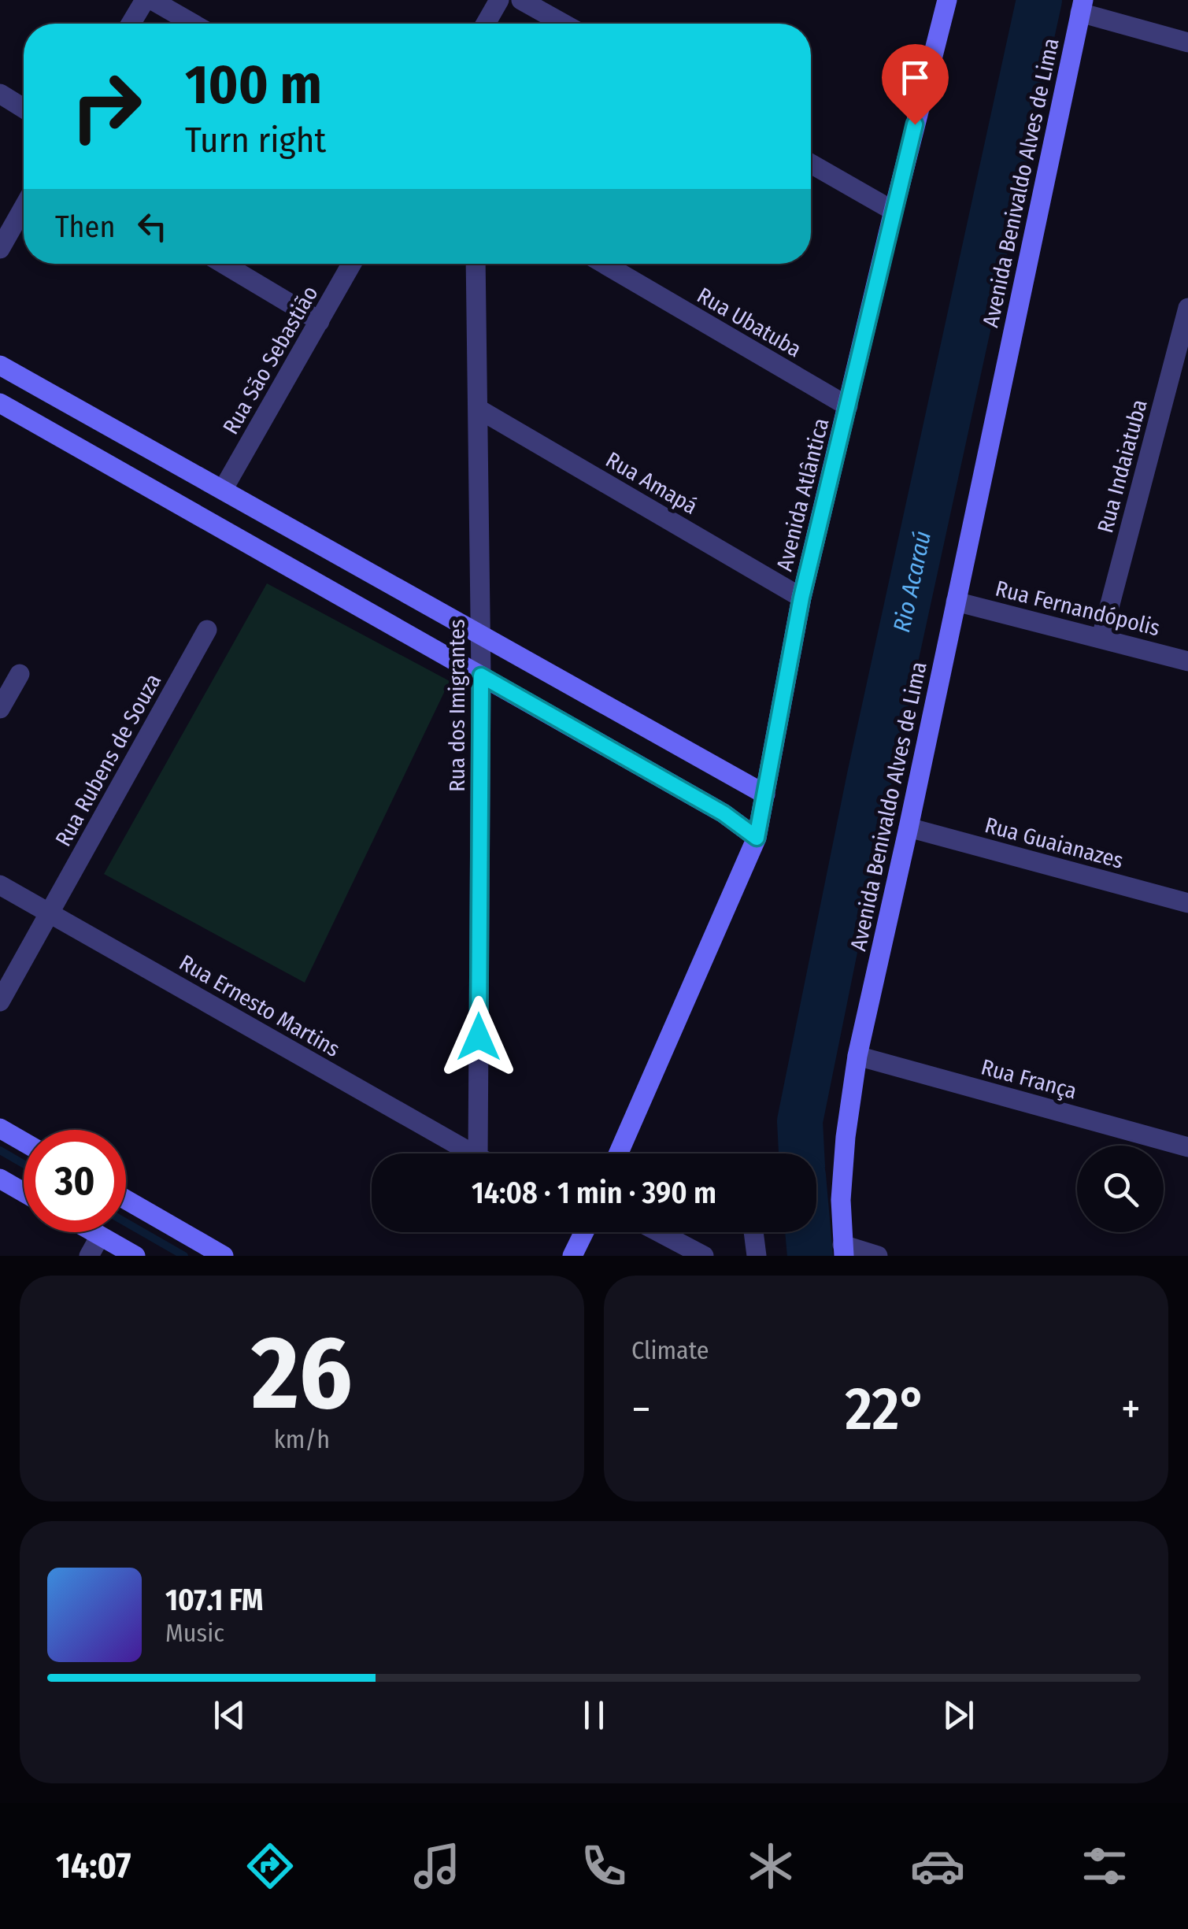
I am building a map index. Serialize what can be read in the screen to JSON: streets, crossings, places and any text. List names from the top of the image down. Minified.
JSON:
{"streets":{"street":["Avenida Benivaldo Alves de Lima","Rua Ubatuba","Rua São Sebastião","Rua Indaiatuba","Rua Amapá","Avenida Atlântica","Rua Fernandópolis","Rua dos Imigrantes","Rua Rubens de Souza","Rua Guaianazes","Rua Ernesto Martins","Rua França"]},"crossings":[["Avenida Benivaldo Alves de Lima","Rua Fernandópolis"],["Avenida Benivaldo Alves de Lima","Rua Guaianazes"],["Avenida Benivaldo Alves de Lima","Rua França"],["Rua Ubatuba","Avenida Atlântica"],["Rua Indaiatuba","Rua Fernandópolis"],["Rua Amapá","Avenida Atlântica"],["Rua Amapá","Rua dos Imigrantes"],["Rua Rubens de Souza","Rua Ernesto Martins"]],"water":["Rio Acaraú"],"page":{"turn":["100 m","Turn right"],"then":"Then","limit":"30","trip":"14:08 · 1 min · 390 m","tile":[["26","km/h"],"Climate"],"heat":["−","22°","+"],"song":["107.1 FM","Music"],"tabs":"14:07"}}
